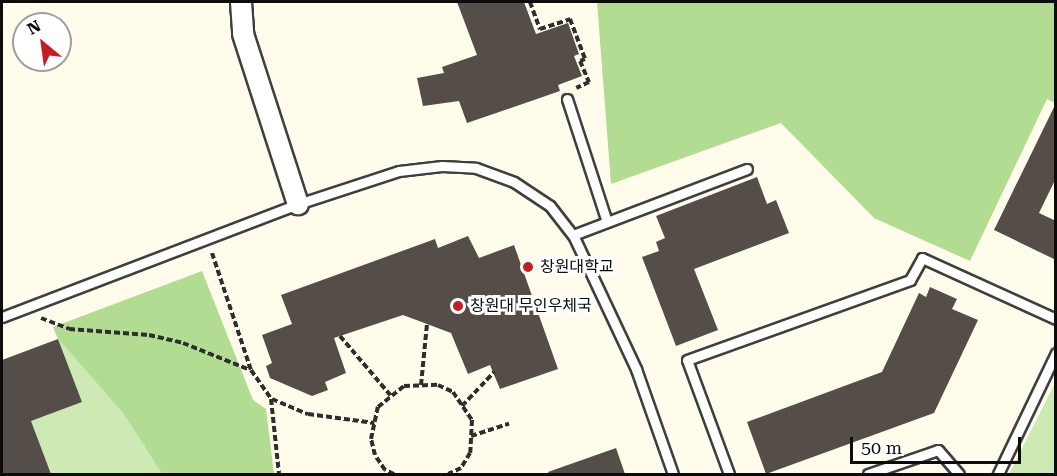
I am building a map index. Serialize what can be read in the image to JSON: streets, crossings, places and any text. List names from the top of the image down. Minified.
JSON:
{"places":["창원대학교","창원대 무인우체국"],"scale_bar":"50 m","north":"top left"}
